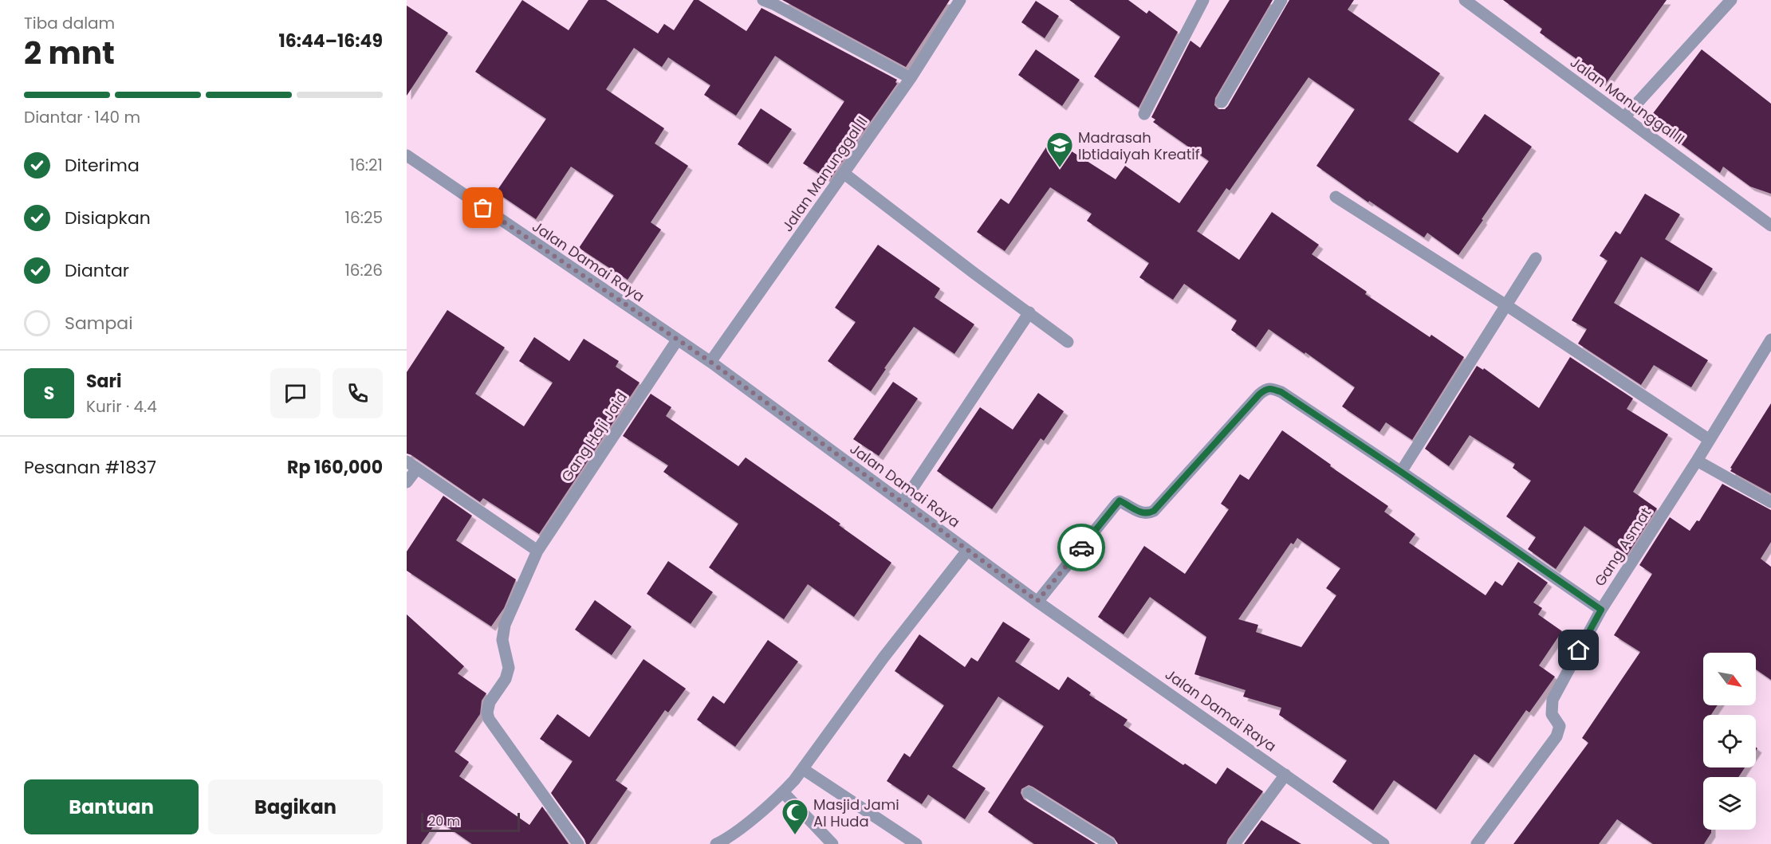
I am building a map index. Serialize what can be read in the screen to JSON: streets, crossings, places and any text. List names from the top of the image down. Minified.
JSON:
{"streets":{"street":["Jalan Manunggal II","Jalan Damai Raya","Gang Haji Jaid","Gang Asmat"]},"crossings":[["Jalan Manunggal II","Jalan Damai Raya"],["Jalan Damai Raya","Gang Haji Jaid"]],"places":{"school or university":["Madrasah Ibtidaiyah Kreatif"],"mosque":["Masjid Jami Al Huda"]},"scale_bar":"20 m","north":"bottom right","page":{"heading":["2 mnt","Tiba dalam","16:44–16:49"],"panel":["Sari","Kurir · 4.4","Pesanan #1837","Rp 160,000"],"bar":"Diantar · 140 m","list":[["Diterima","16:21"],["Disiapkan","16:25"],["Diantar","16:26"],"Sampai"],"round":"S","buttons":["Bantuan","Bagikan"],"scale":"20 m"}}
